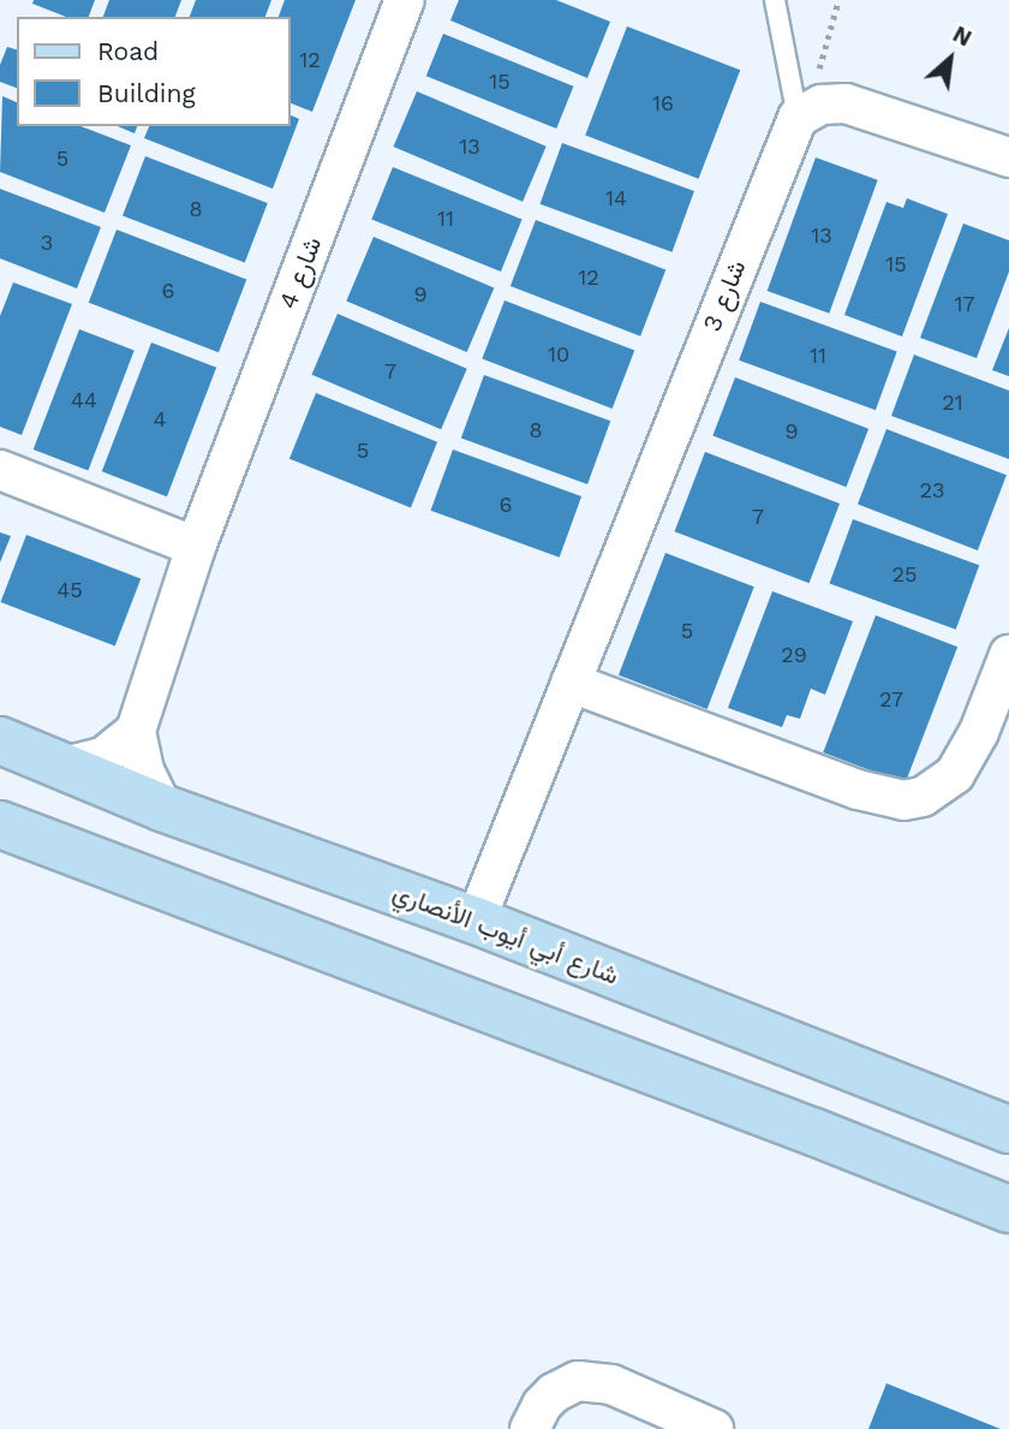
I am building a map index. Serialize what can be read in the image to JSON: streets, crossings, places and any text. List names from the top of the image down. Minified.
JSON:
{"streets":{"street":["شارع 4","شارع 3","شارع أبي أيوب الأنصاري"]},"crossings":[["شارع 3","شارع أبي أيوب الأنصاري"]],"house_numbers":["12","15","16","13","5","14","8","11","13","3","15","12","6","9","17","10","11","7","44","21","4","8","9","5","23","6","7","25","45","5","29","27"],"legend":["Road","Building"],"north":"top right"}
